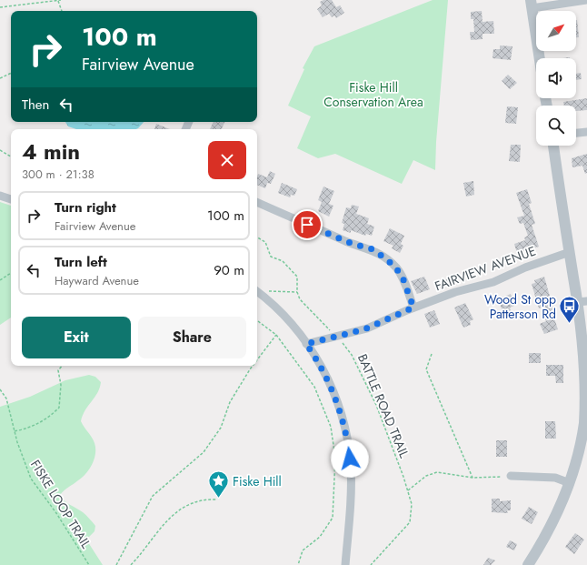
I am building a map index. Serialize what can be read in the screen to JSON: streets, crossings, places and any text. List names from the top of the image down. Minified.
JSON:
{"streets":{"street":["FAIRVIEW AVENUE"],"path":["BATTLE ROAD TRAIL","FISKE LOOP TRAIL"]},"crossings":[["FAIRVIEW AVENUE","BATTLE ROAD TRAIL"]],"parks":["Fiske Hill Conservation Area"],"places":{"bus stop":["Wood St opp Patterson Rd"],"place":["Fiske Hill"]},"north":"top right","page":{"turn":["100 m","Fairview Avenue"],"then":"Then","heading":["4 min","300 m · 21:38"],"list":[{"name":"Turn right","note":"Fairview Avenue","value":"100 m"},{"name":"Turn left","note":"Hayward Avenue","value":"90 m"}],"buttons":["Exit","Share"]}}
